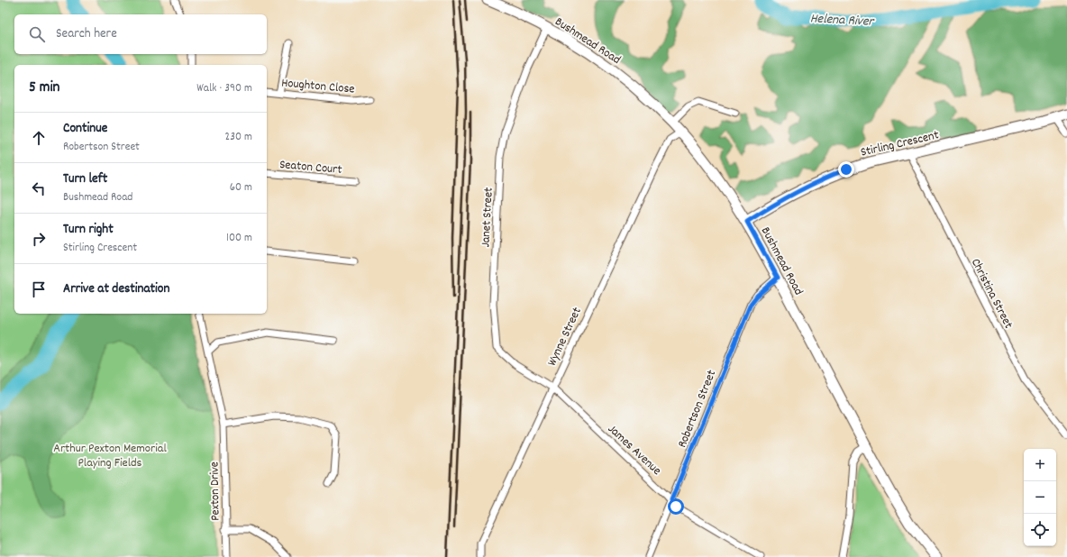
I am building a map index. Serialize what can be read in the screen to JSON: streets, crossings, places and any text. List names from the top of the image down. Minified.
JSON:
{"streets":{"main road":["Bushmead Road","Stirling Crescent"],"street":["Houghton Close","Seaton Court","Janet Street","Christina Street","Wynne Street","Robertson Street","James Avenue","Pexton Drive"]},"crossings":[["Bushmead Road","Stirling Crescent"],["Bushmead Road","Janet Street"],["Bushmead Road","Wynne Street"],["Bushmead Road","Robertson Street"],["Stirling Crescent","Christina Street"],["Janet Street","Wynne Street"],["Janet Street","James Avenue"],["Wynne Street","James Avenue"],["Robertson Street","James Avenue"]],"water":["Helena River"],"parks":["Arthur Pexton Memorial Playing Fields"],"page":{"search":"Search here","heading":["5 min","Walk · 390 m"],"list":[["Continue","Robertson Street","230 m"],["Turn left","Bushmead Road","60 m"],["Turn right","Stirling Crescent","100 m"],"Arrive at destination"],"map_buttons":["+","−"]}}
